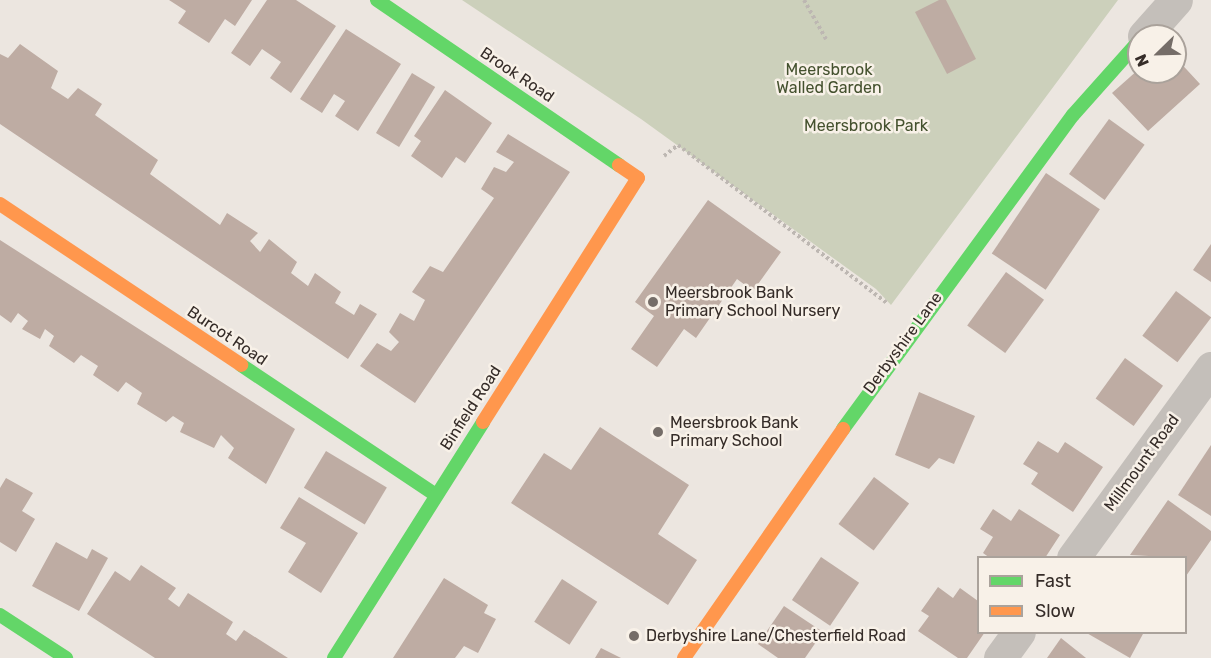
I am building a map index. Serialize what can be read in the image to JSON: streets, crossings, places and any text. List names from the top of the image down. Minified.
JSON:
{"streets":{"main road":["Brook Road","Burcot Road","Derbyshire Lane","Binfield Road"],"street":["Millmount Road"]},"crossings":[["Brook Road","Binfield Road"],["Burcot Road","Binfield Road"]],"parks":["Meersbrook Walled Garden","Meersbrook Park"],"places":["Meersbrook Bank Primary School Nursery","Meersbrook Bank Primary School","Derbyshire Lane/Chesterfield Road"],"legend":["Fast","Slow"],"north":"bottom left"}
